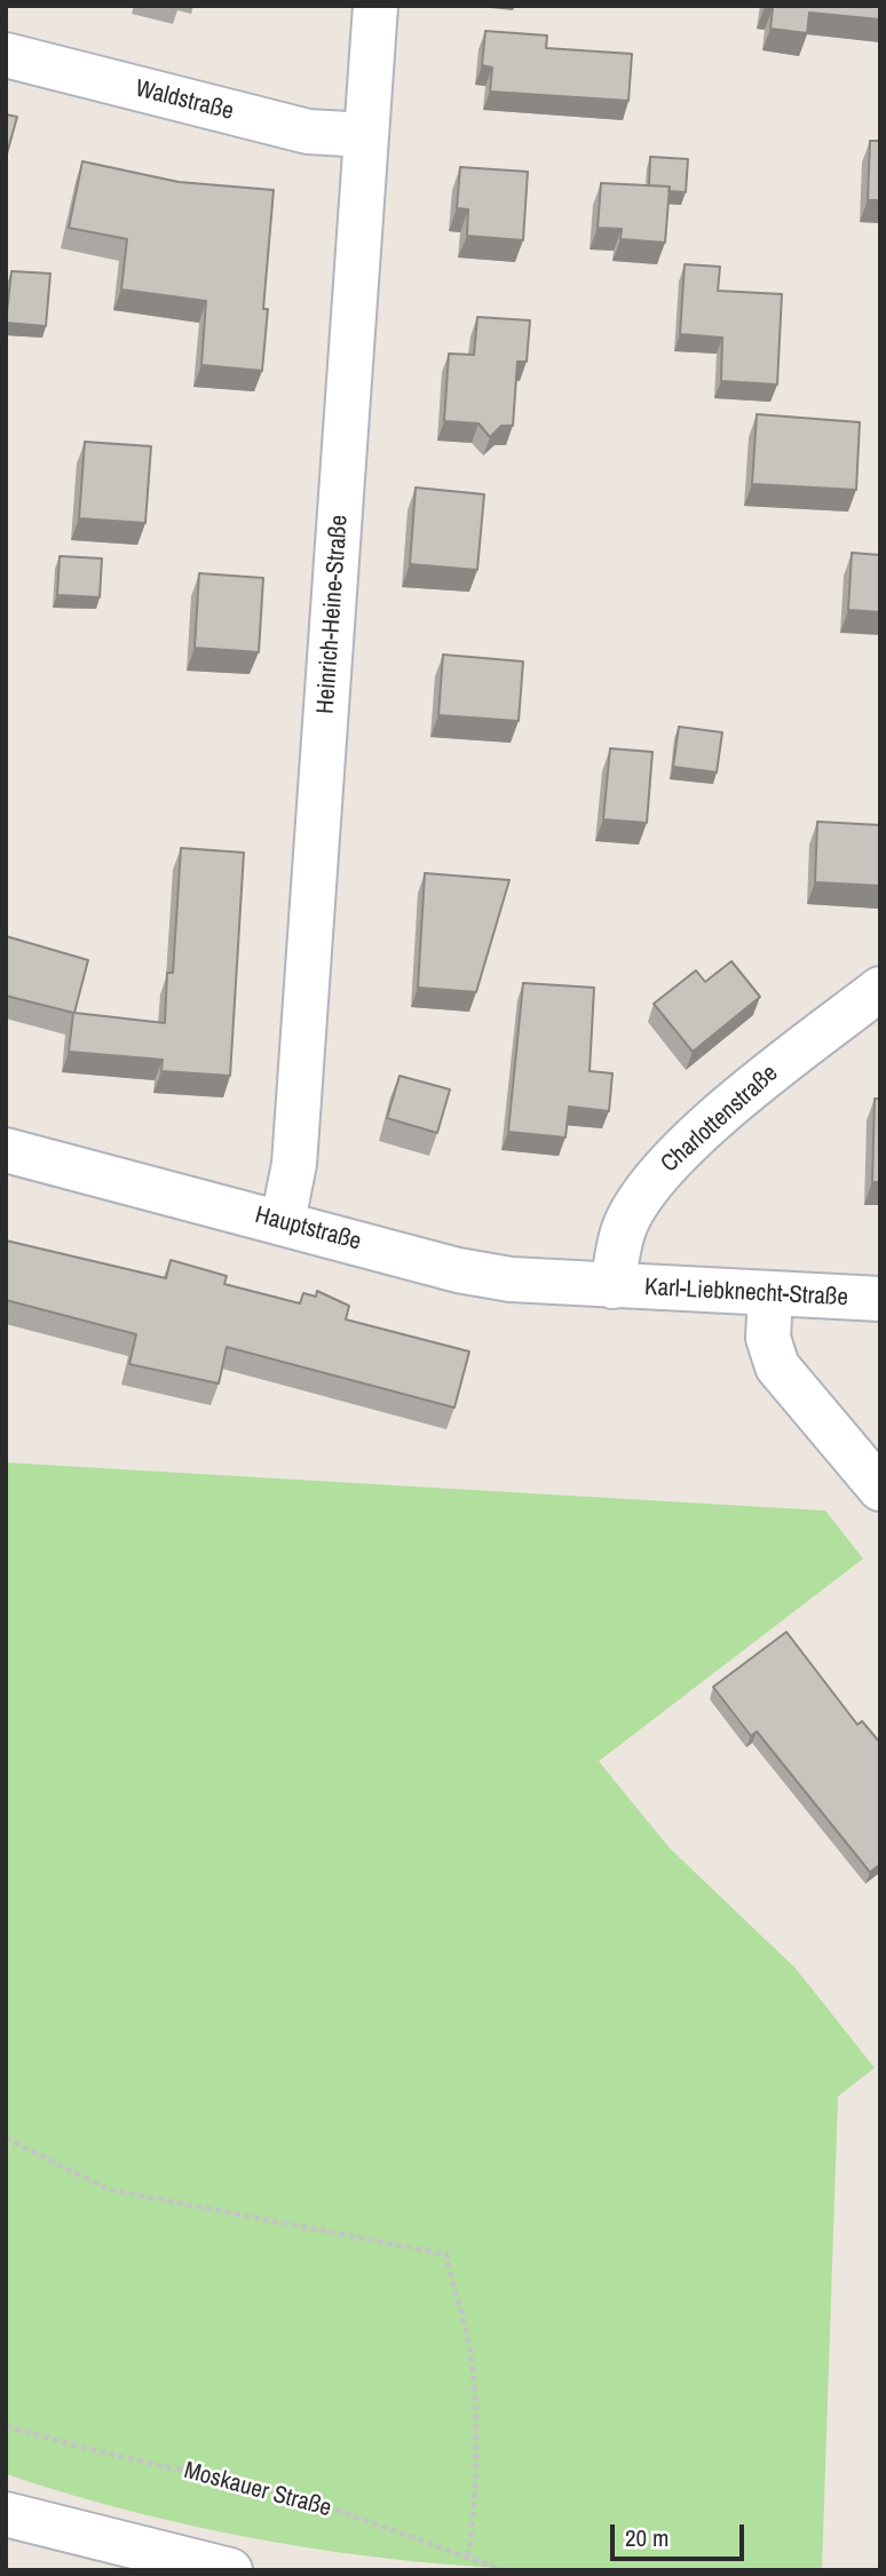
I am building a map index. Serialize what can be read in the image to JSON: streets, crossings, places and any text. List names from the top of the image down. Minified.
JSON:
{"streets":{"street":["Waldstraße","Heinrich-Heine-Straße","Charlottenstraße","Hauptstraße","Karl-Liebknecht-Straße"],"path":["Moskauer Straße"]},"crossings":[["Waldstraße","Heinrich-Heine-Straße"],["Heinrich-Heine-Straße","Hauptstraße"],["Charlottenstraße","Hauptstraße"],["Charlottenstraße","Karl-Liebknecht-Straße"],["Hauptstraße","Karl-Liebknecht-Straße"]],"scale_bar":"20 m"}
